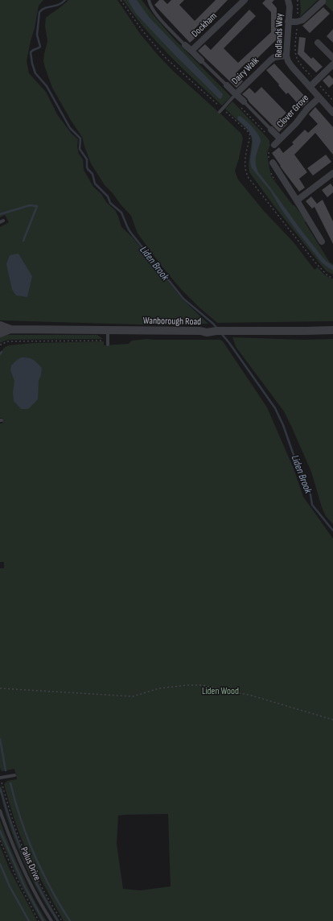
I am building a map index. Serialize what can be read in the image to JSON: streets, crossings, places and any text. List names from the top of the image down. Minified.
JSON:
{"streets":{"street":["Dockham","Redlands Way","Dairy Walk","Clover Grove","Wanborough Road"],"lane":["Palus Drive"]},"crossings":[["Dockham","Dairy Walk"],["Redlands Way","Dairy Walk"],["Redlands Way","Clover Grove"],["Dairy Walk","Clover Grove"]],"water":["Liden Brook"],"parks":["Liden Wood"]}
